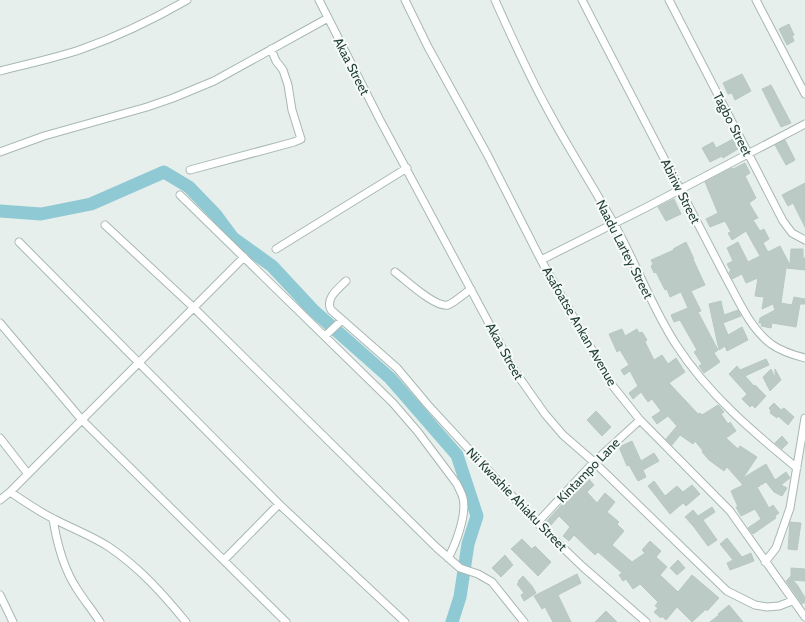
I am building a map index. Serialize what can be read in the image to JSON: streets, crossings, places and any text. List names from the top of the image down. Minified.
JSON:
{"streets":{"street":["Akaa Street","Tagbo Street","Abiriw Street","Naadu Lartey Street","Asafoatse Ankan Avenue","Kintampo Lane","Nii Kwashie Ahiaku Street"]},"crossings":[["Akaa Street","Asafoatse Ankan Avenue"],["Akaa Street","Kintampo Lane"],["Asafoatse Ankan Avenue","Kintampo Lane"],["Kintampo Lane","Nii Kwashie Ahiaku Street"]]}
